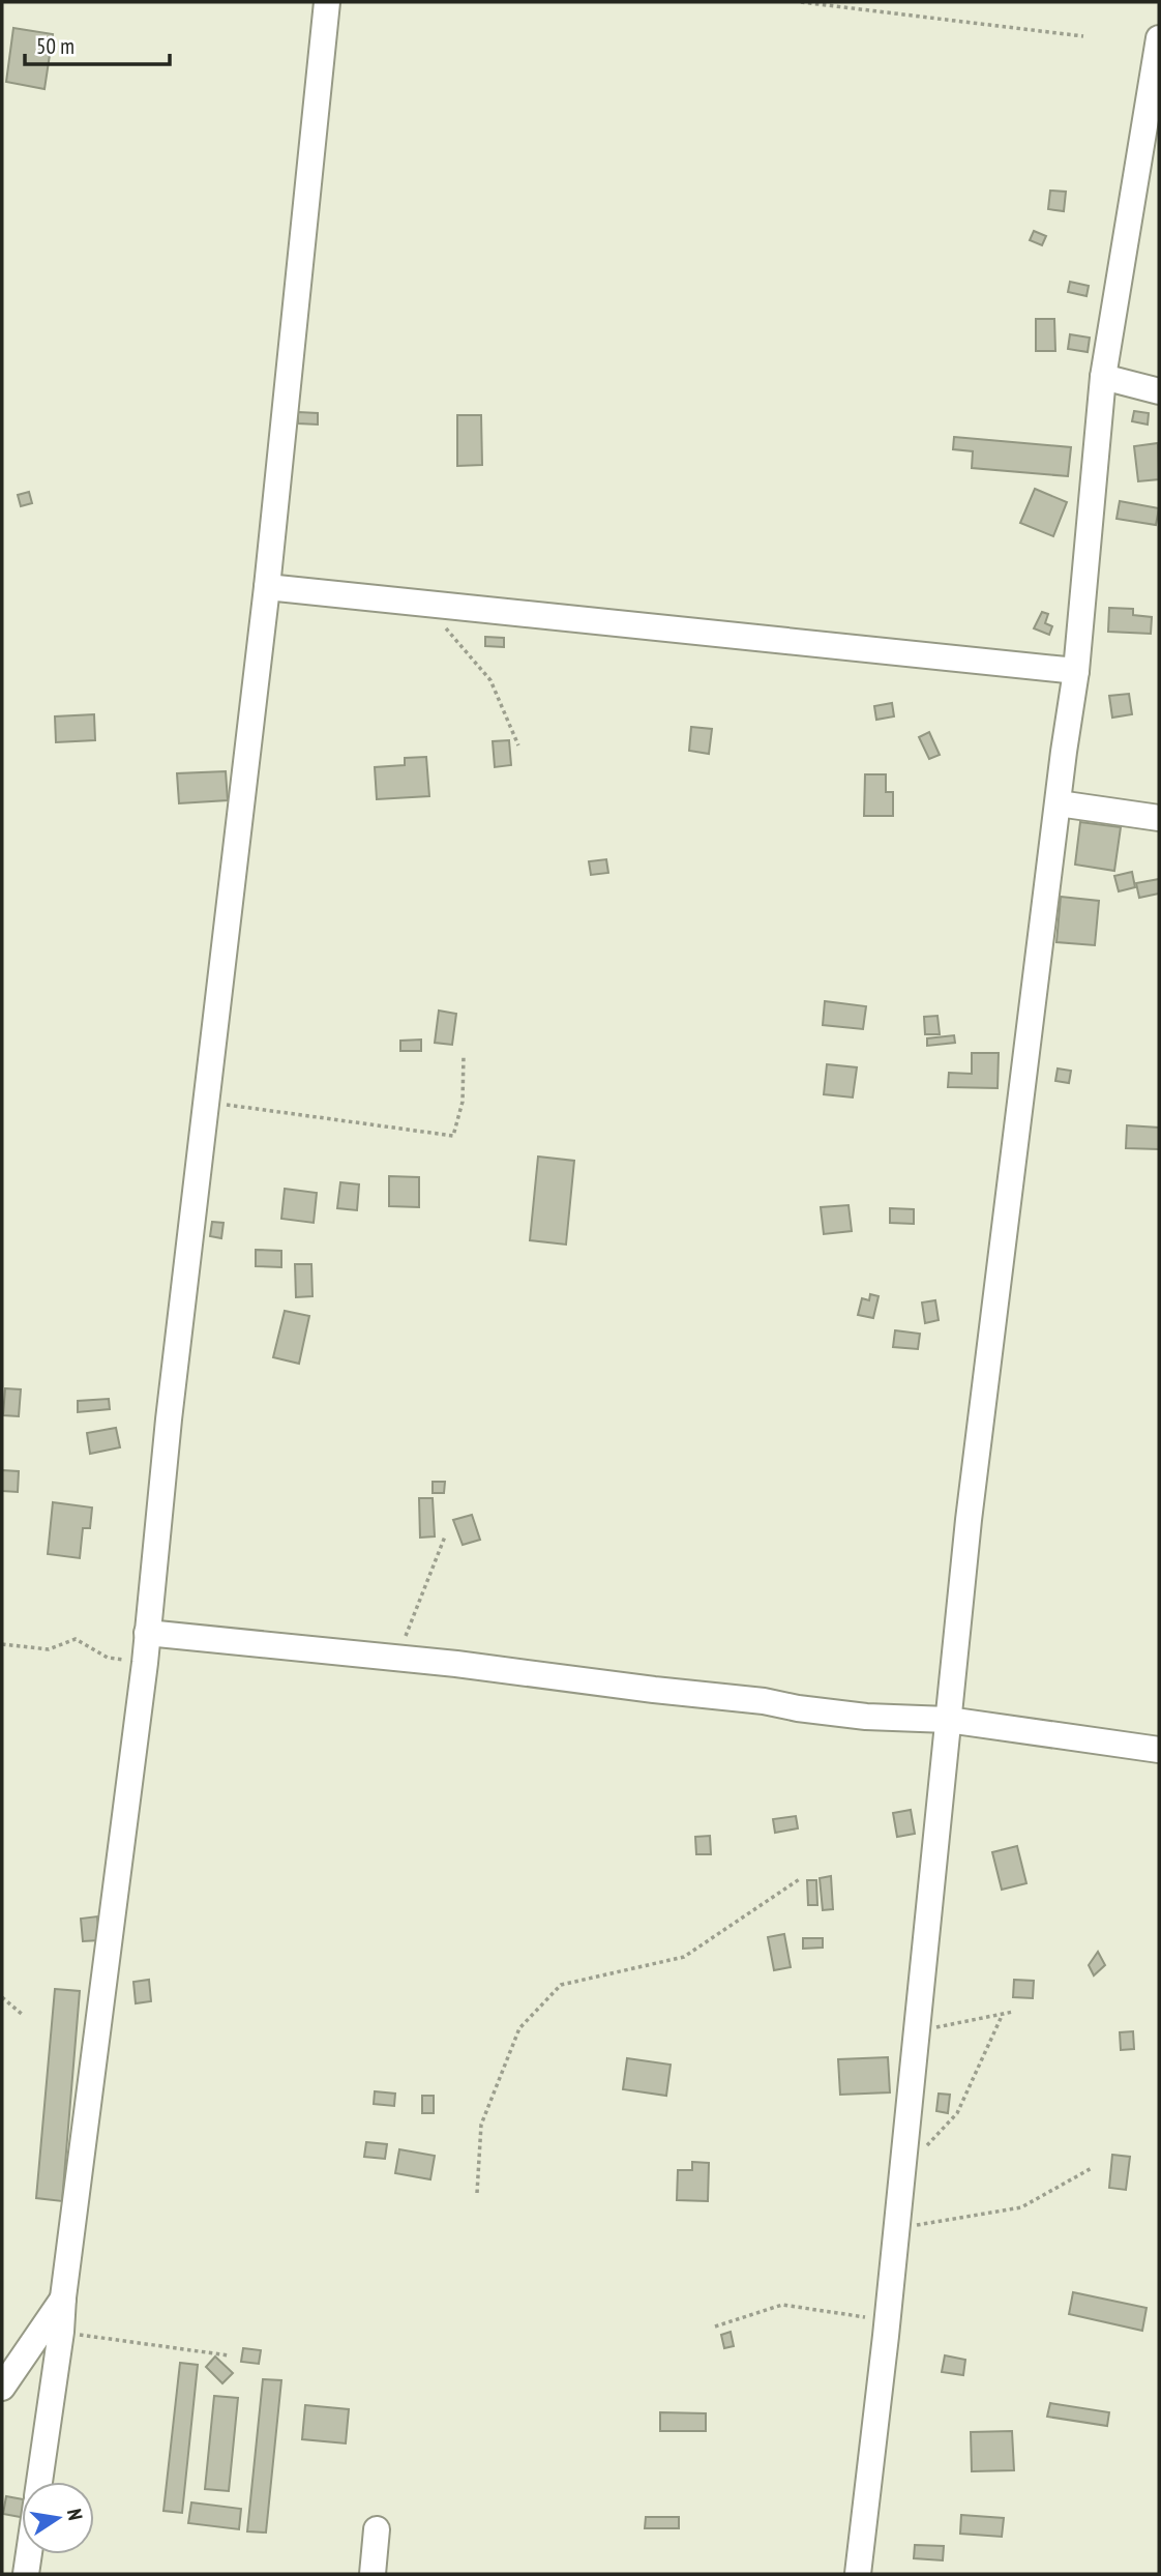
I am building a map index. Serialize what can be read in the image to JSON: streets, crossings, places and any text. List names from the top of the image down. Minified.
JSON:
{"scale_bar":"50 m","north":"right"}
